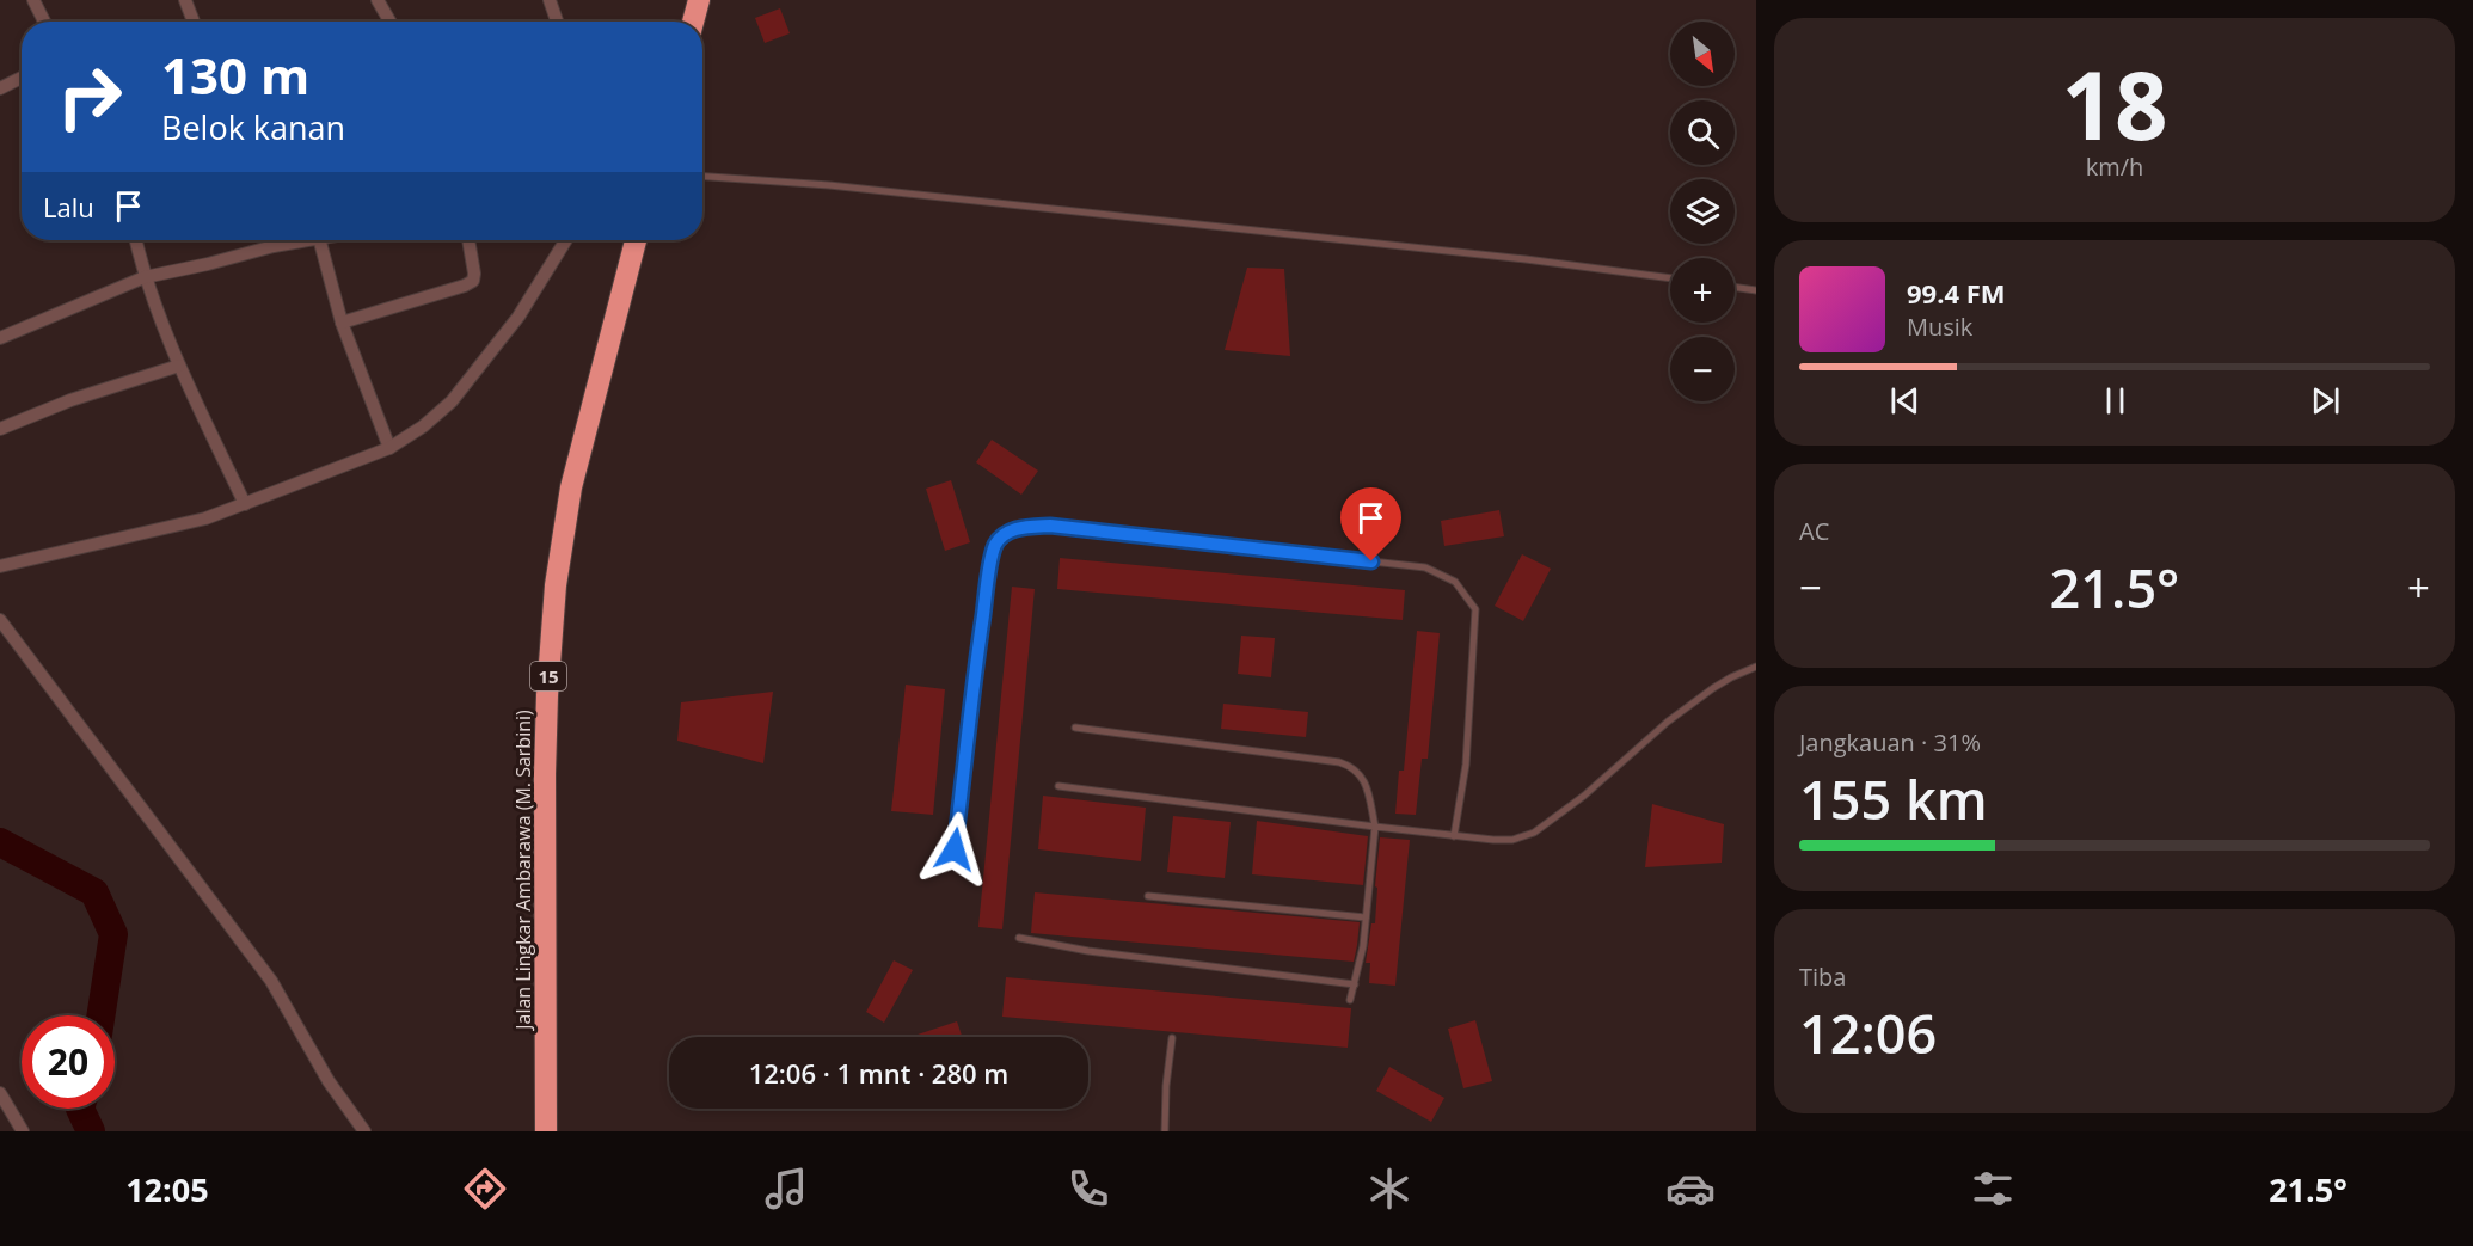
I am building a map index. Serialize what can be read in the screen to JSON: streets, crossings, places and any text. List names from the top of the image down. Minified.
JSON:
{"streets":{"highway":["15","Jalan Lingkar Ambarawa (M. Sarbini)"]},"north":"bottom right","page":{"tile":[["18","km/h"],"AC",["Jangkauan · 31%","155 km"],["Tiba","12:06"]],"map_buttons":["+","−"],"turn":["130 m","Belok kanan"],"then":"Lalu","song":["99.4 FM","Musik"],"heat":["−","21.5°","+"],"limit":"20","trip":"12:06 · 1 mnt · 280 m","tabs":["12:05","21.5°"]}}
